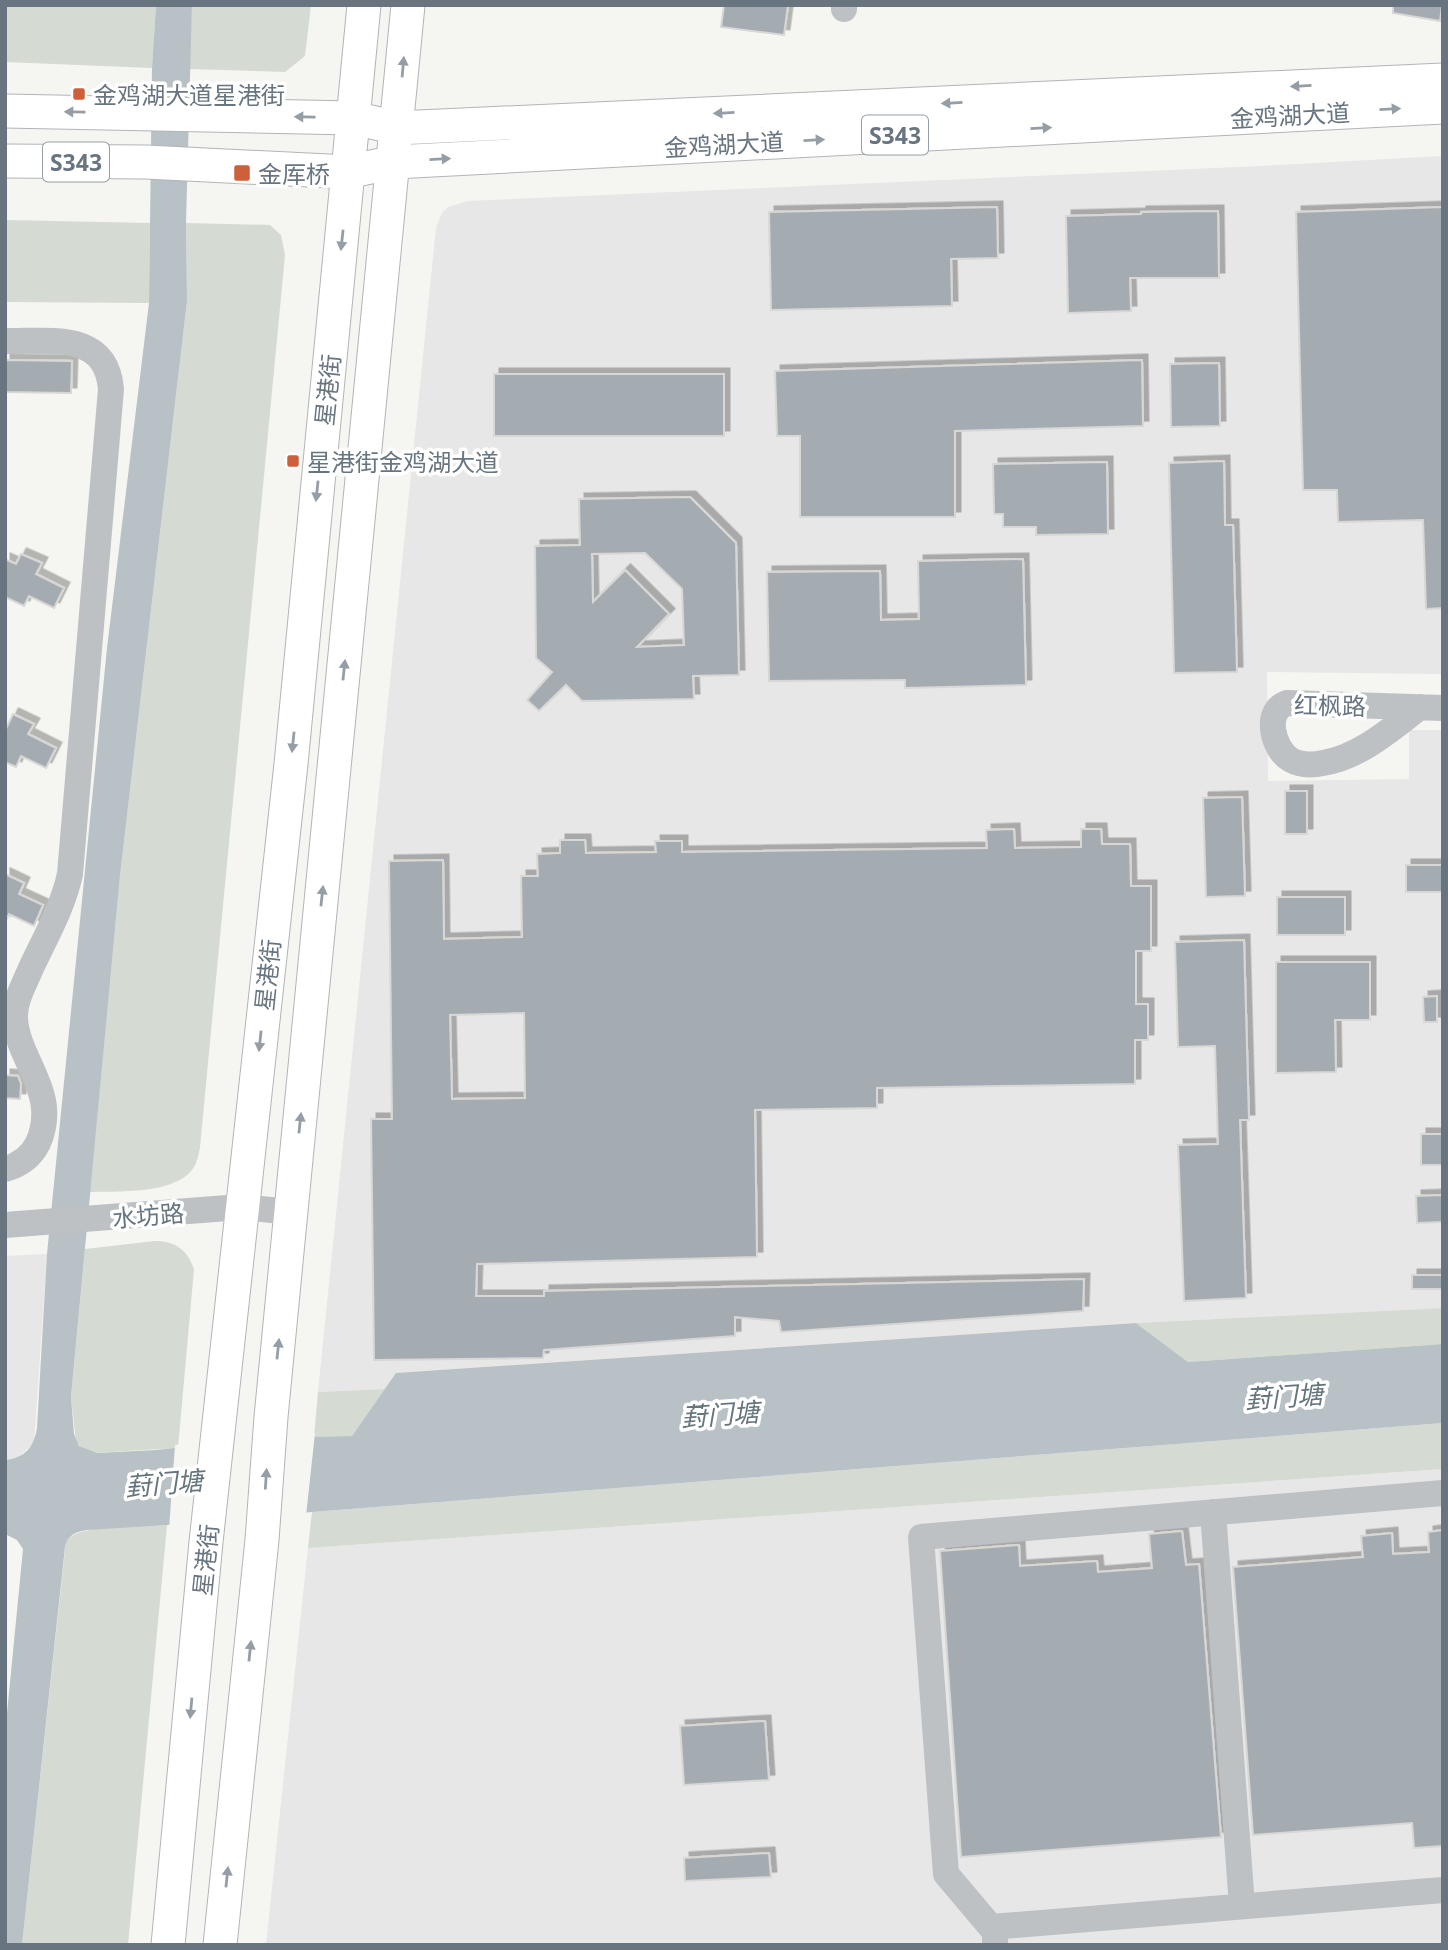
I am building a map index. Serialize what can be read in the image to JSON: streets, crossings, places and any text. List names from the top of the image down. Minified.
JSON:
{"streets":{"main road":["金鸡湖大道","S343","星港街"],"street":["红枫路","水坊路"]},"crossings":[["金鸡湖大道","星港街"],["星港街","水坊路"]],"water":["葑门塘"],"places":{"transit":["金鸡湖大道星港街","金厍桥","星港街金鸡湖大道"]}}
